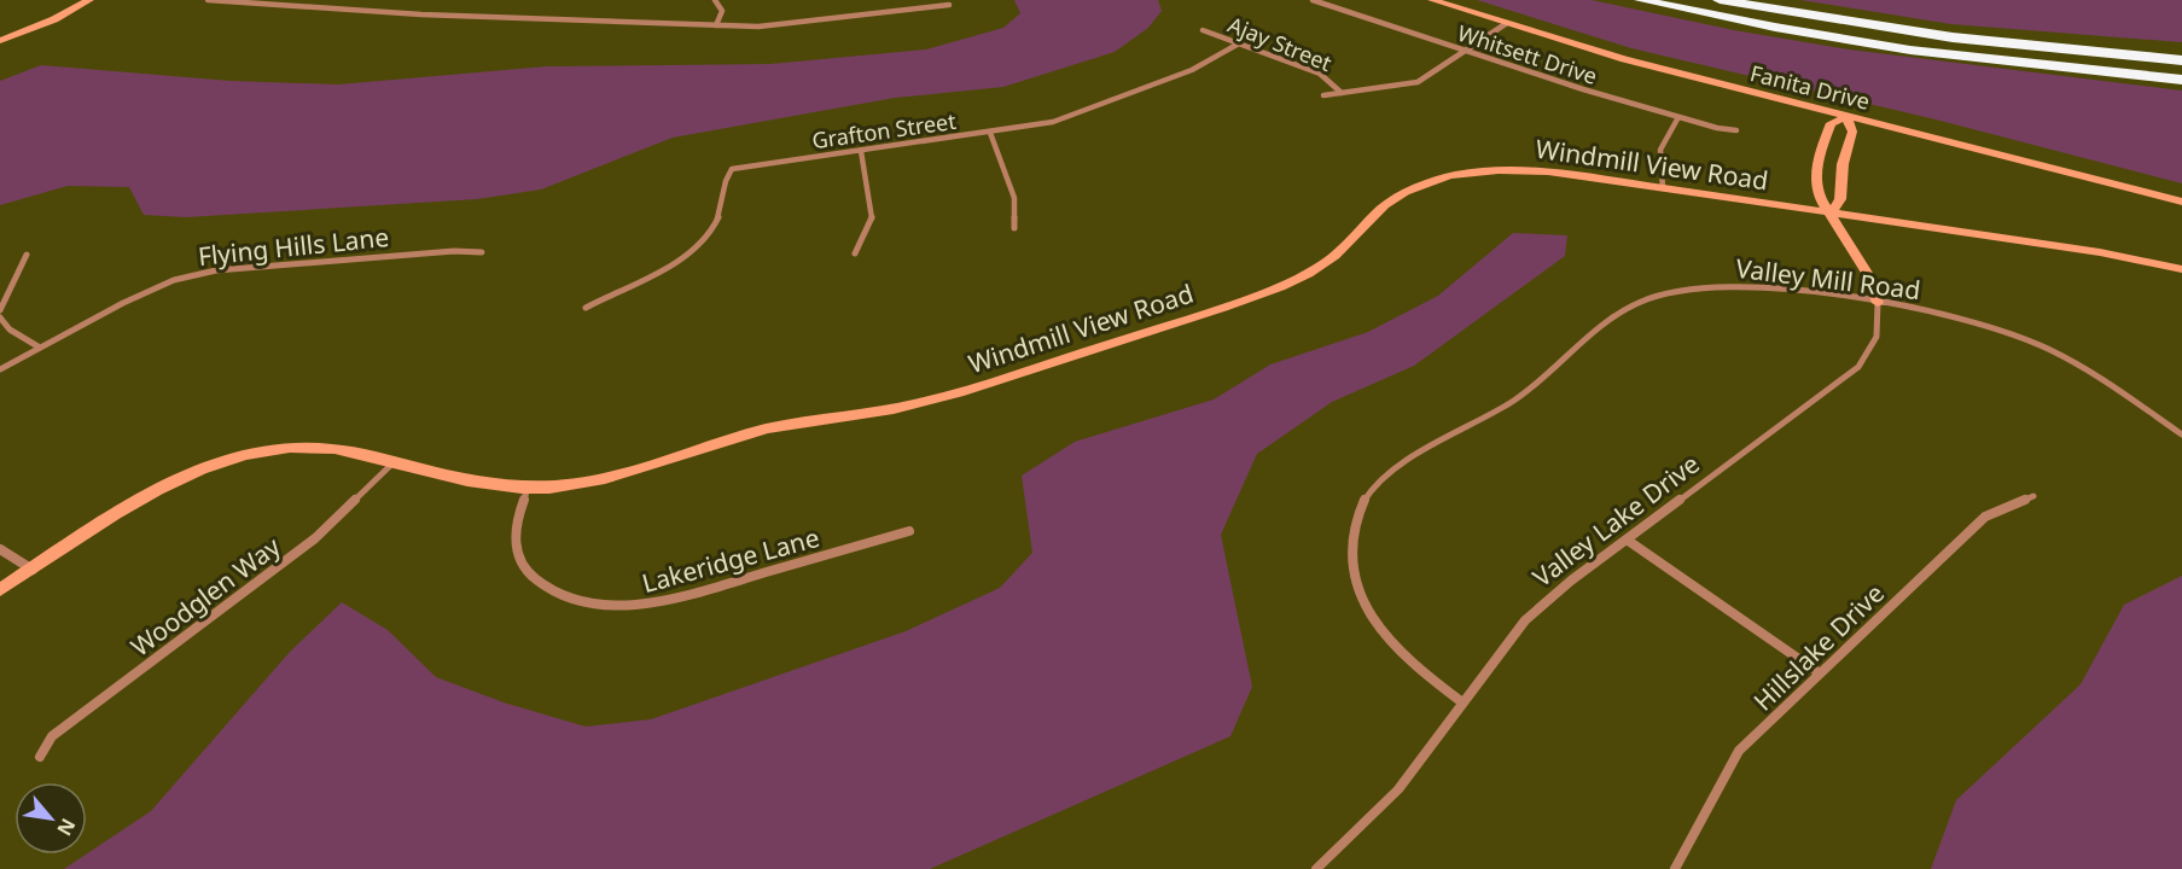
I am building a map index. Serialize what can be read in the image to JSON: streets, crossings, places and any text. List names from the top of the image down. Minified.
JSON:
{"streets":{"street":["Ajay Street","Whitsett Drive","Fanita Drive","Grafton Street","Windmill View Road","Flying Hills Lane","Valley Mill Road","Valley Lake Drive","Lakeridge Lane","Woodglen Way","Hillslake Drive"]},"crossings":[["Ajay Street","Grafton Street"],["Fanita Drive","Valley Lake Drive"],["Windmill View Road","Valley Lake Drive"],["Windmill View Road","Lakeridge Lane"],["Windmill View Road","Woodglen Way"],["Valley Mill Road","Valley Lake Drive"]],"north":"bottom right"}
